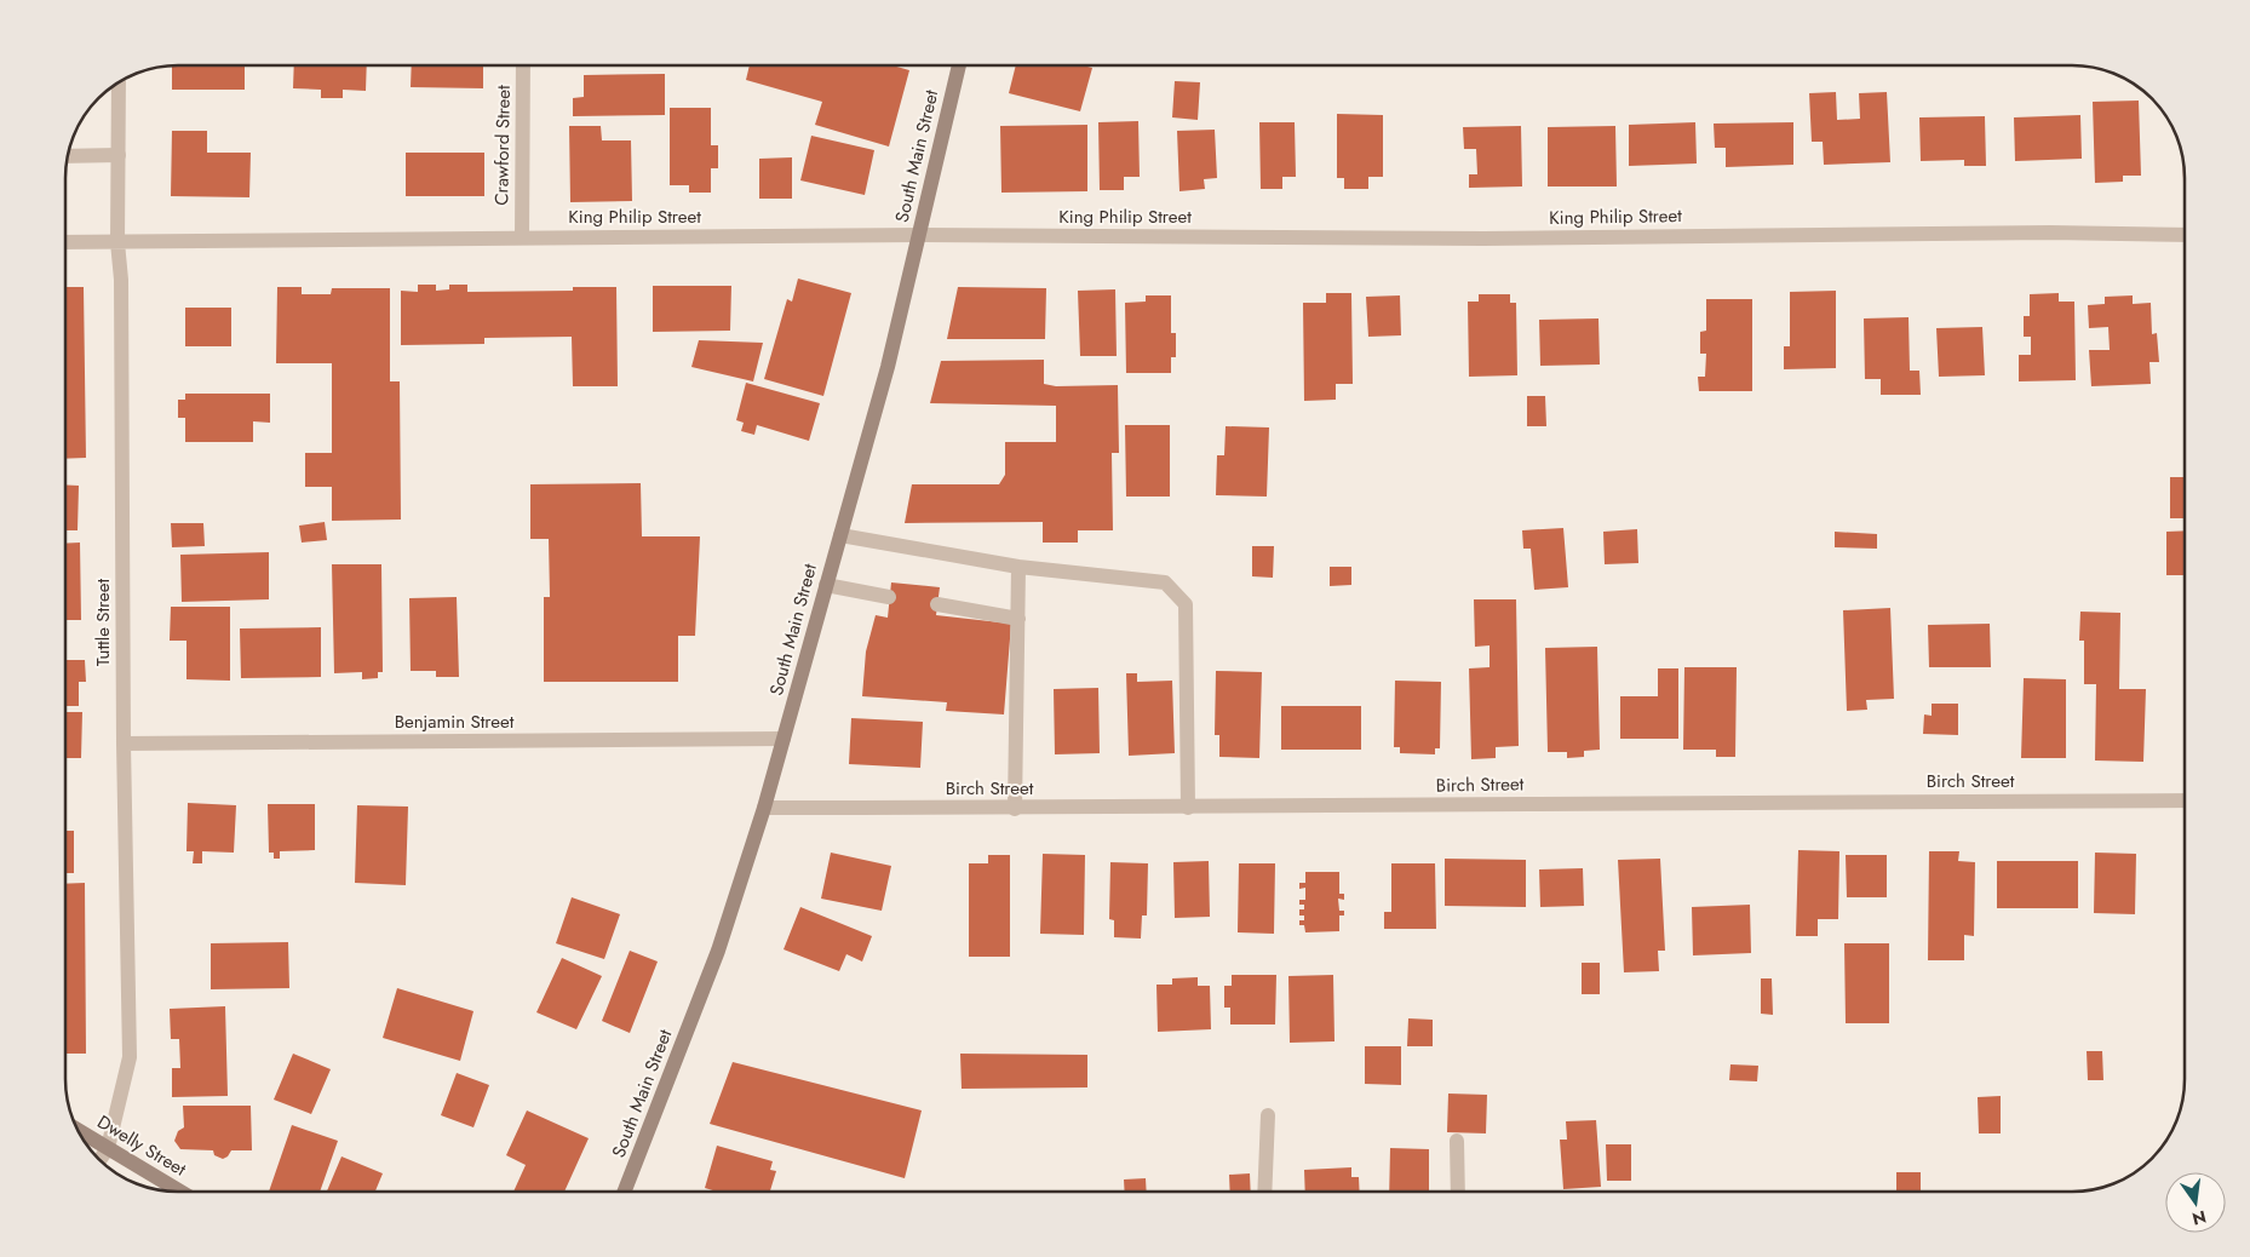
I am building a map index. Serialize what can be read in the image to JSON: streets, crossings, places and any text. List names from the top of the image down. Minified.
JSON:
{"streets":{"main road":["South Main Street","Dwelly Street"],"street":["Crawford Street","King Philip Street","Tuttle Street","Benjamin Street","Birch Street"]},"crossings":[["Crawford Street","King Philip Street"],["South Main Street","King Philip Street"],["South Main Street","Benjamin Street"],["South Main Street","Birch Street"],["King Philip Street","Tuttle Street"],["Tuttle Street","Benjamin Street"],["Tuttle Street","Dwelly Street"]],"north":"bottom"}
